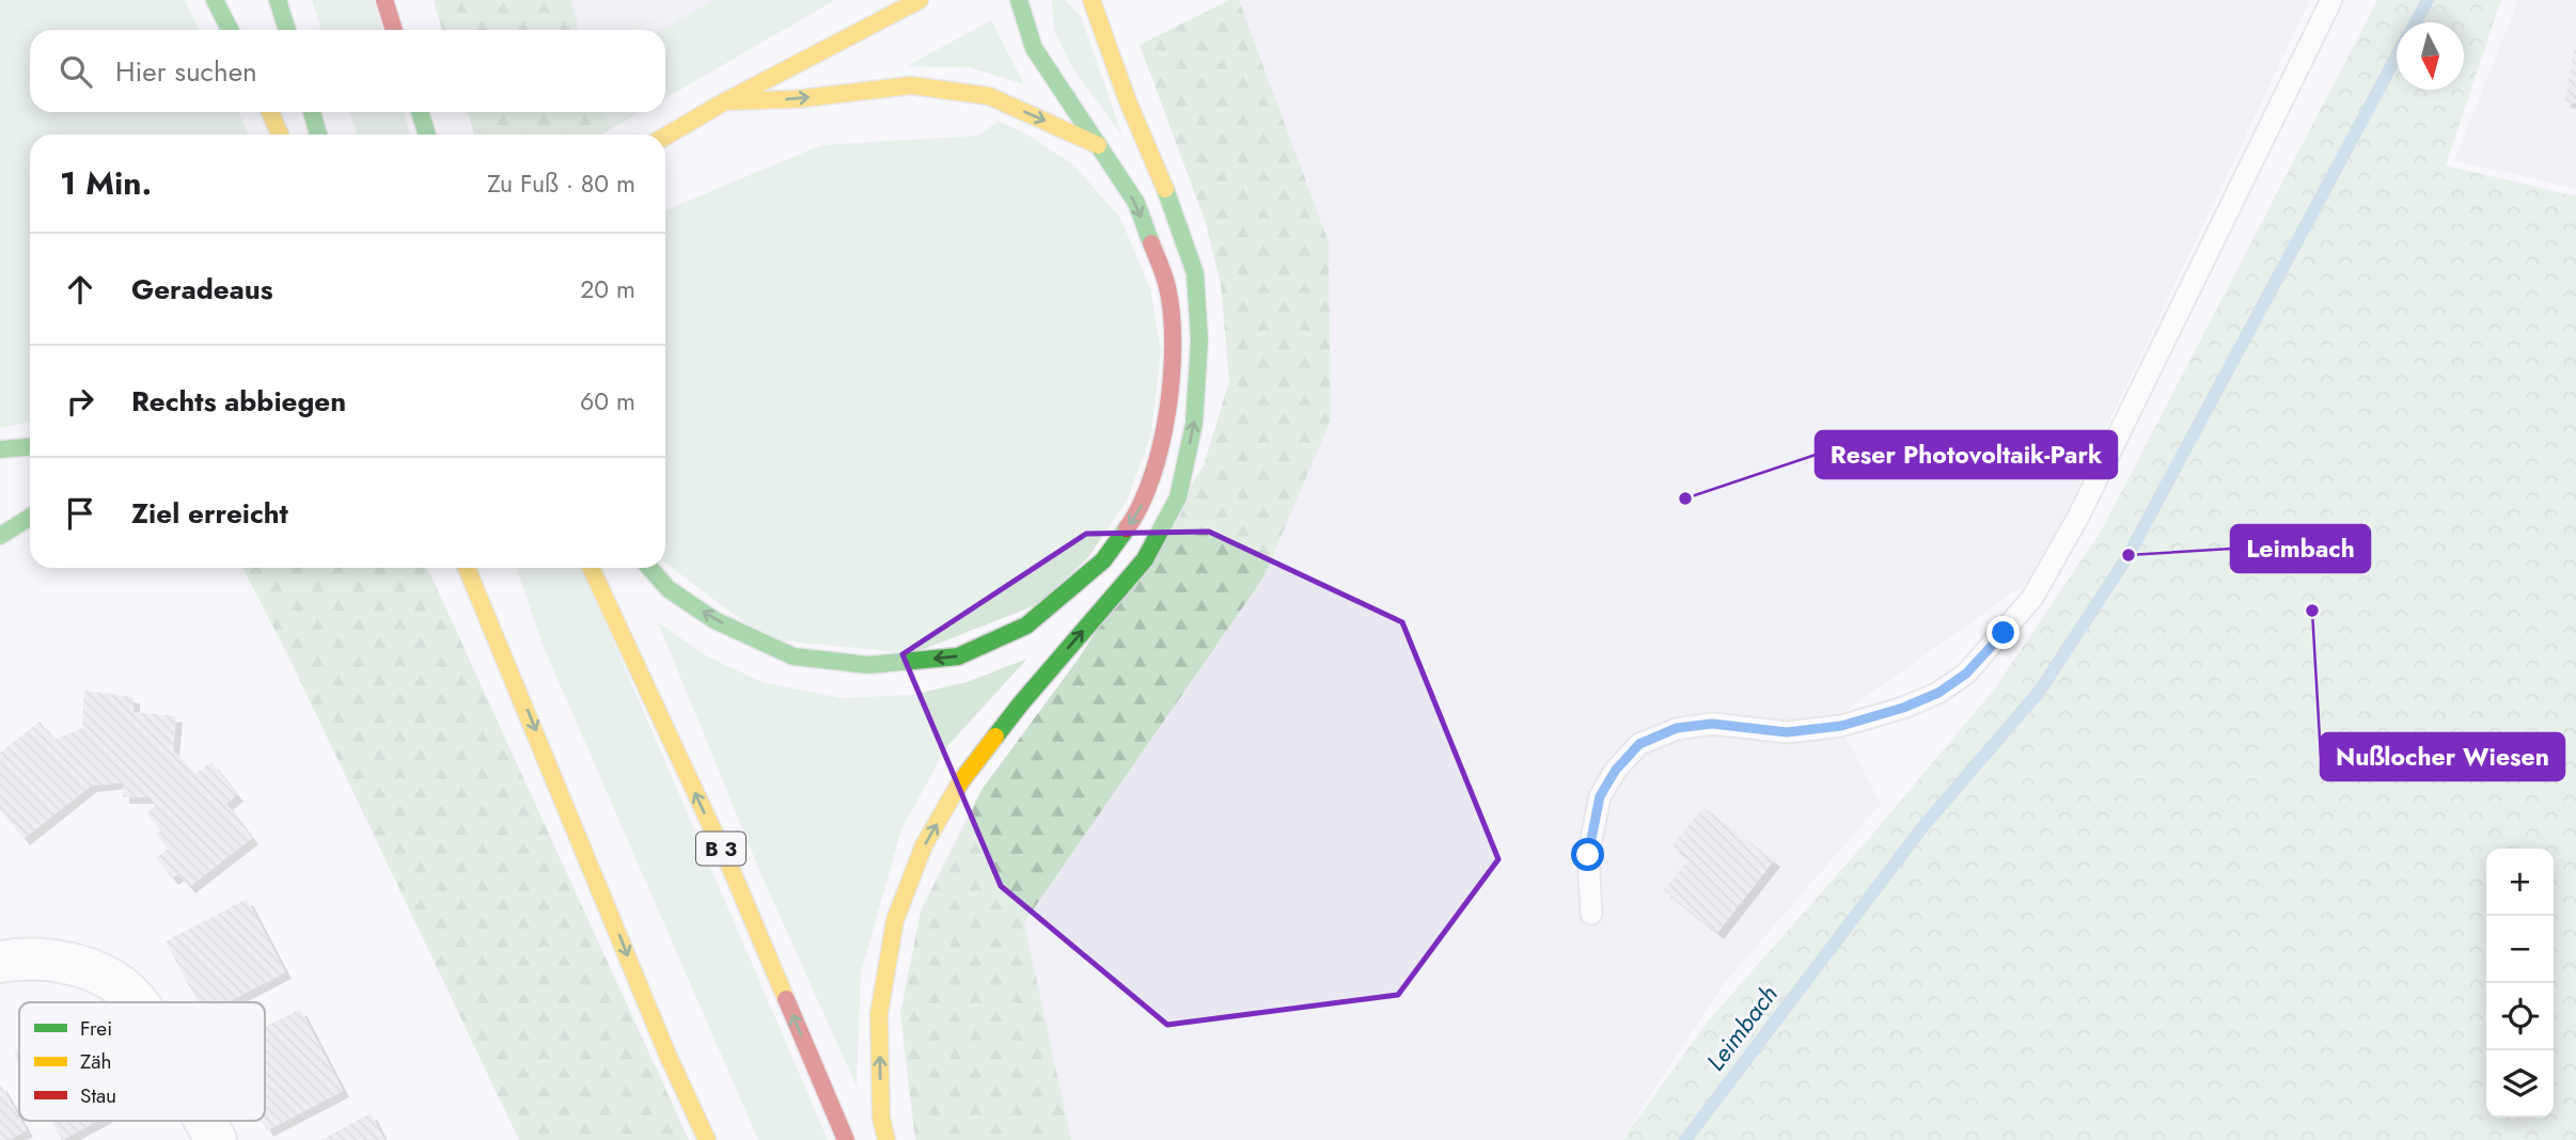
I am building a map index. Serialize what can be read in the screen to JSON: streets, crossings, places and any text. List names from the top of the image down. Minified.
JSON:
{"streets":{"main road":["B 3"]},"water":["Leimbach"],"places":["Reser Photovoltaik-Park","Leimbach","Nußlocher Wiesen"],"legend":["Frei","Zäh","Stau"],"north":"bottom","page":{"search":"Hier suchen","heading":["1 Min.","Zu Fuß · 80 m"],"list":[["Geradeaus","20 m"],["Rechts abbiegen","60 m"],"Ziel erreicht"],"map_buttons":["+","−"]}}
